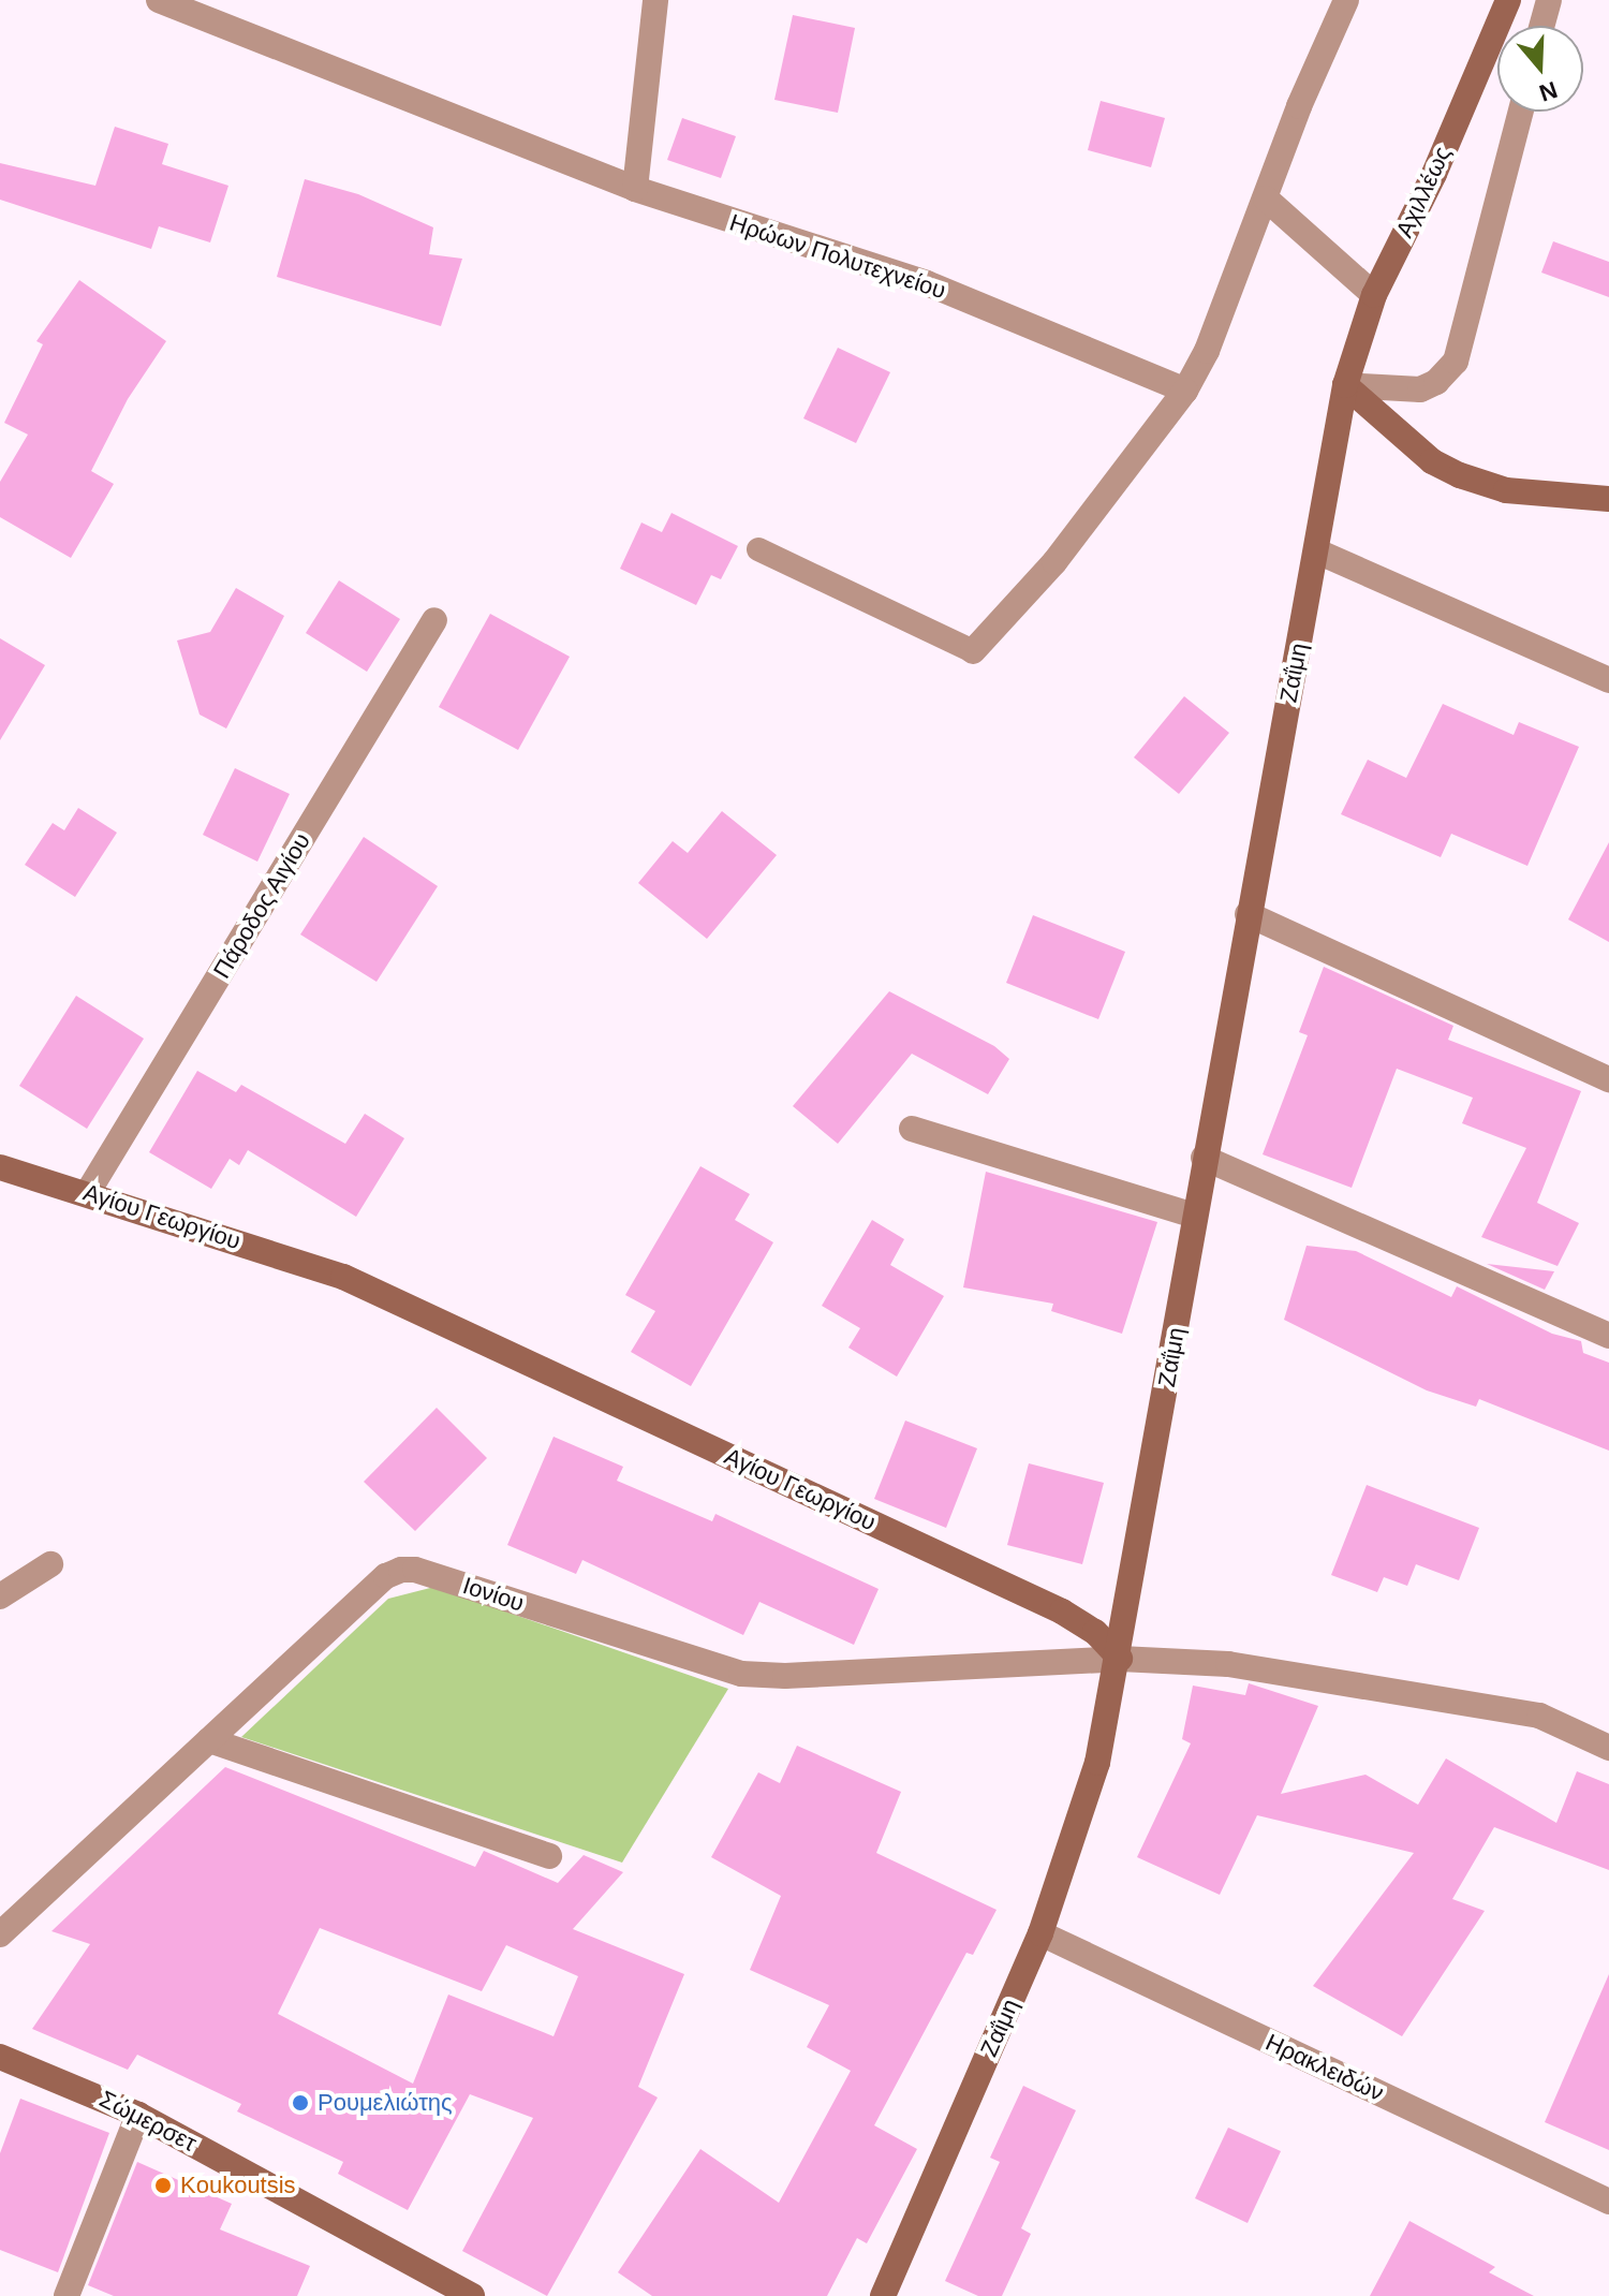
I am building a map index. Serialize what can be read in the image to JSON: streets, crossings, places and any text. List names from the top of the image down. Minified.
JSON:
{"streets":{"street":["Αχιλλέως","Ηρώων Πολυτεχνείου","Ζαΐμη","Πάροδος Αιγίου","Αγίου Γεωργίου","Ιονίου","Ηρακλειδών","Σώμερσετ"]},"crossings":[["Αχιλλέως","Ζαΐμη"],["Ζαΐμη","Αγίου Γεωργίου"],["Ζαΐμη","Ιονίου"],["Ζαΐμη","Ηρακλειδών"],["Πάροδος Αιγίου","Αγίου Γεωργίου"],["Αγίου Γεωργίου","Ιονίου"]],"places":["Ρουμελιώτης","Koukoutsis"],"north":"bottom"}
